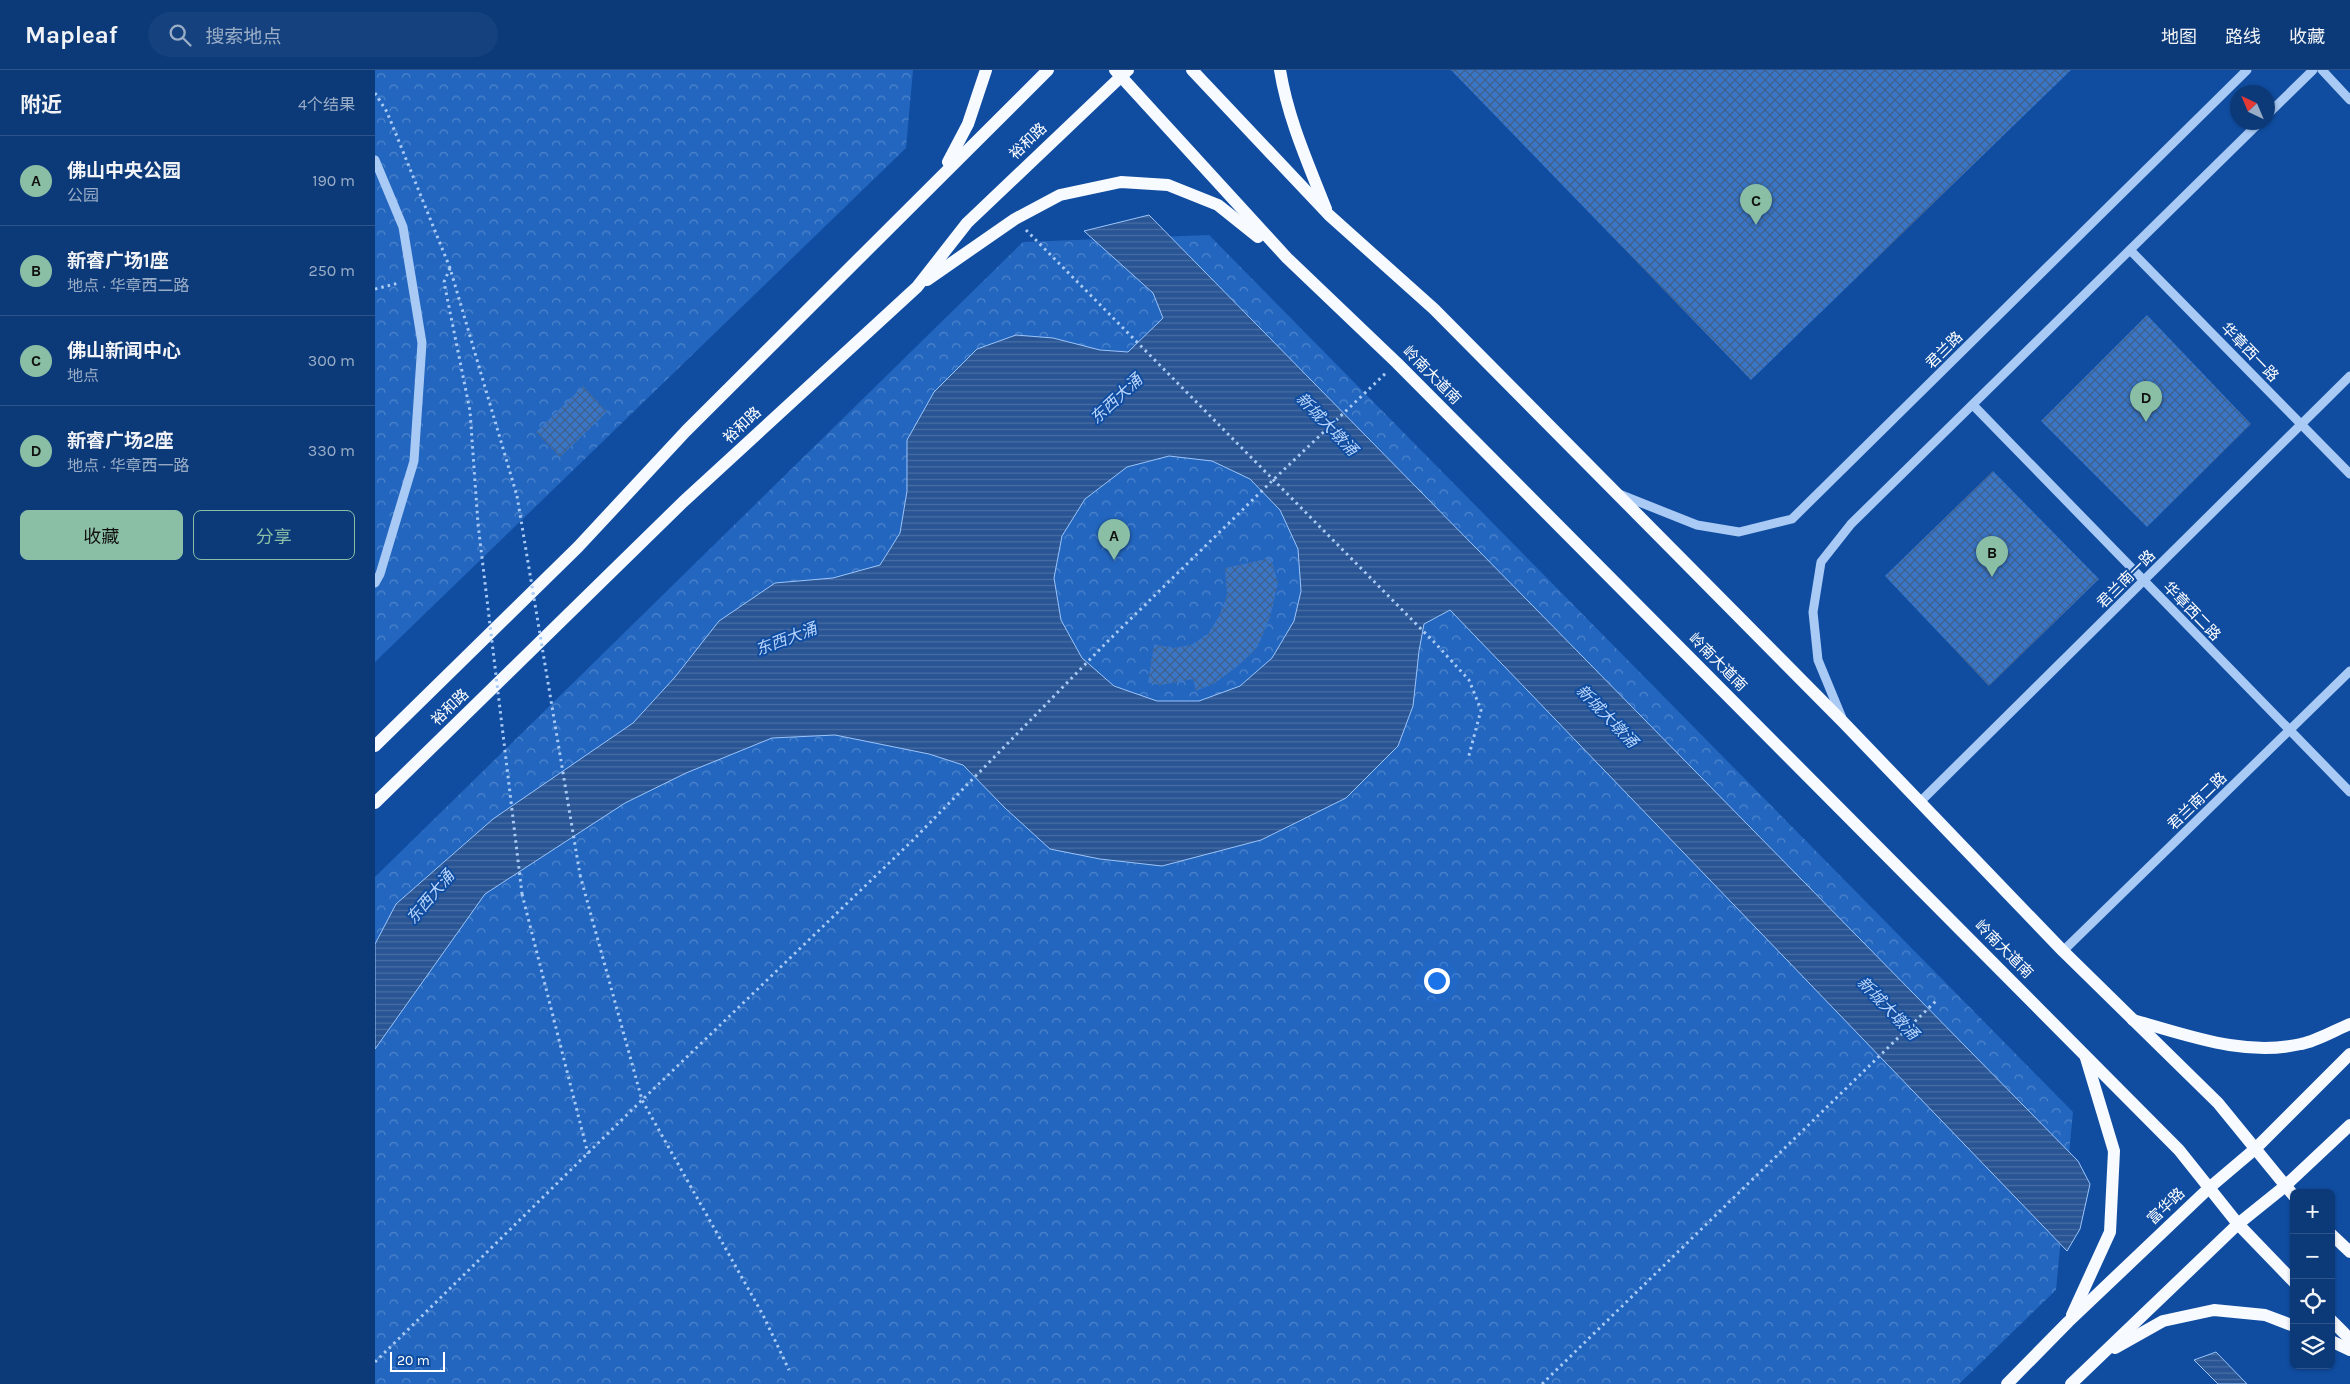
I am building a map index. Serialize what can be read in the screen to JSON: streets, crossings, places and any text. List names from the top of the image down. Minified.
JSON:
{"streets":{"main road":["裕和路","岭南大道南","富华路"],"street":["君兰路","华章西一路","君兰南一路","华章西二路","君兰南二路"]},"crossings":[["裕和路","岭南大道南"],["华章西一路","君兰南一路"],["岭南大道南","富华路"],["君兰南一路","华章西二路"],["华章西二路","君兰南二路"]],"water":["东西大涌","新城大墩涌"],"scale_bar":"20 m","north":"top left","page":{"header":"Mapleaf","search":"搜索地点","nav":["地图","路线","收藏"],"heading":["附近","4个结果"],"list":[{"mark":"A","name":"佛山中央公园","note":"公园","value":"190 m"},{"mark":"B","name":"新睿广场1座","note":"地点 · 华章西二路","value":"250 m"},{"mark":"C","name":"佛山新闻中心","note":"地点","value":"300 m"},{"mark":"D","name":"新睿广场2座","note":"地点 · 华章西一路","value":"330 m"}],"pins":["C","D","A","B"],"buttons":["收藏","分享"],"map_buttons":["+","−"],"scale":"20 m"}}
